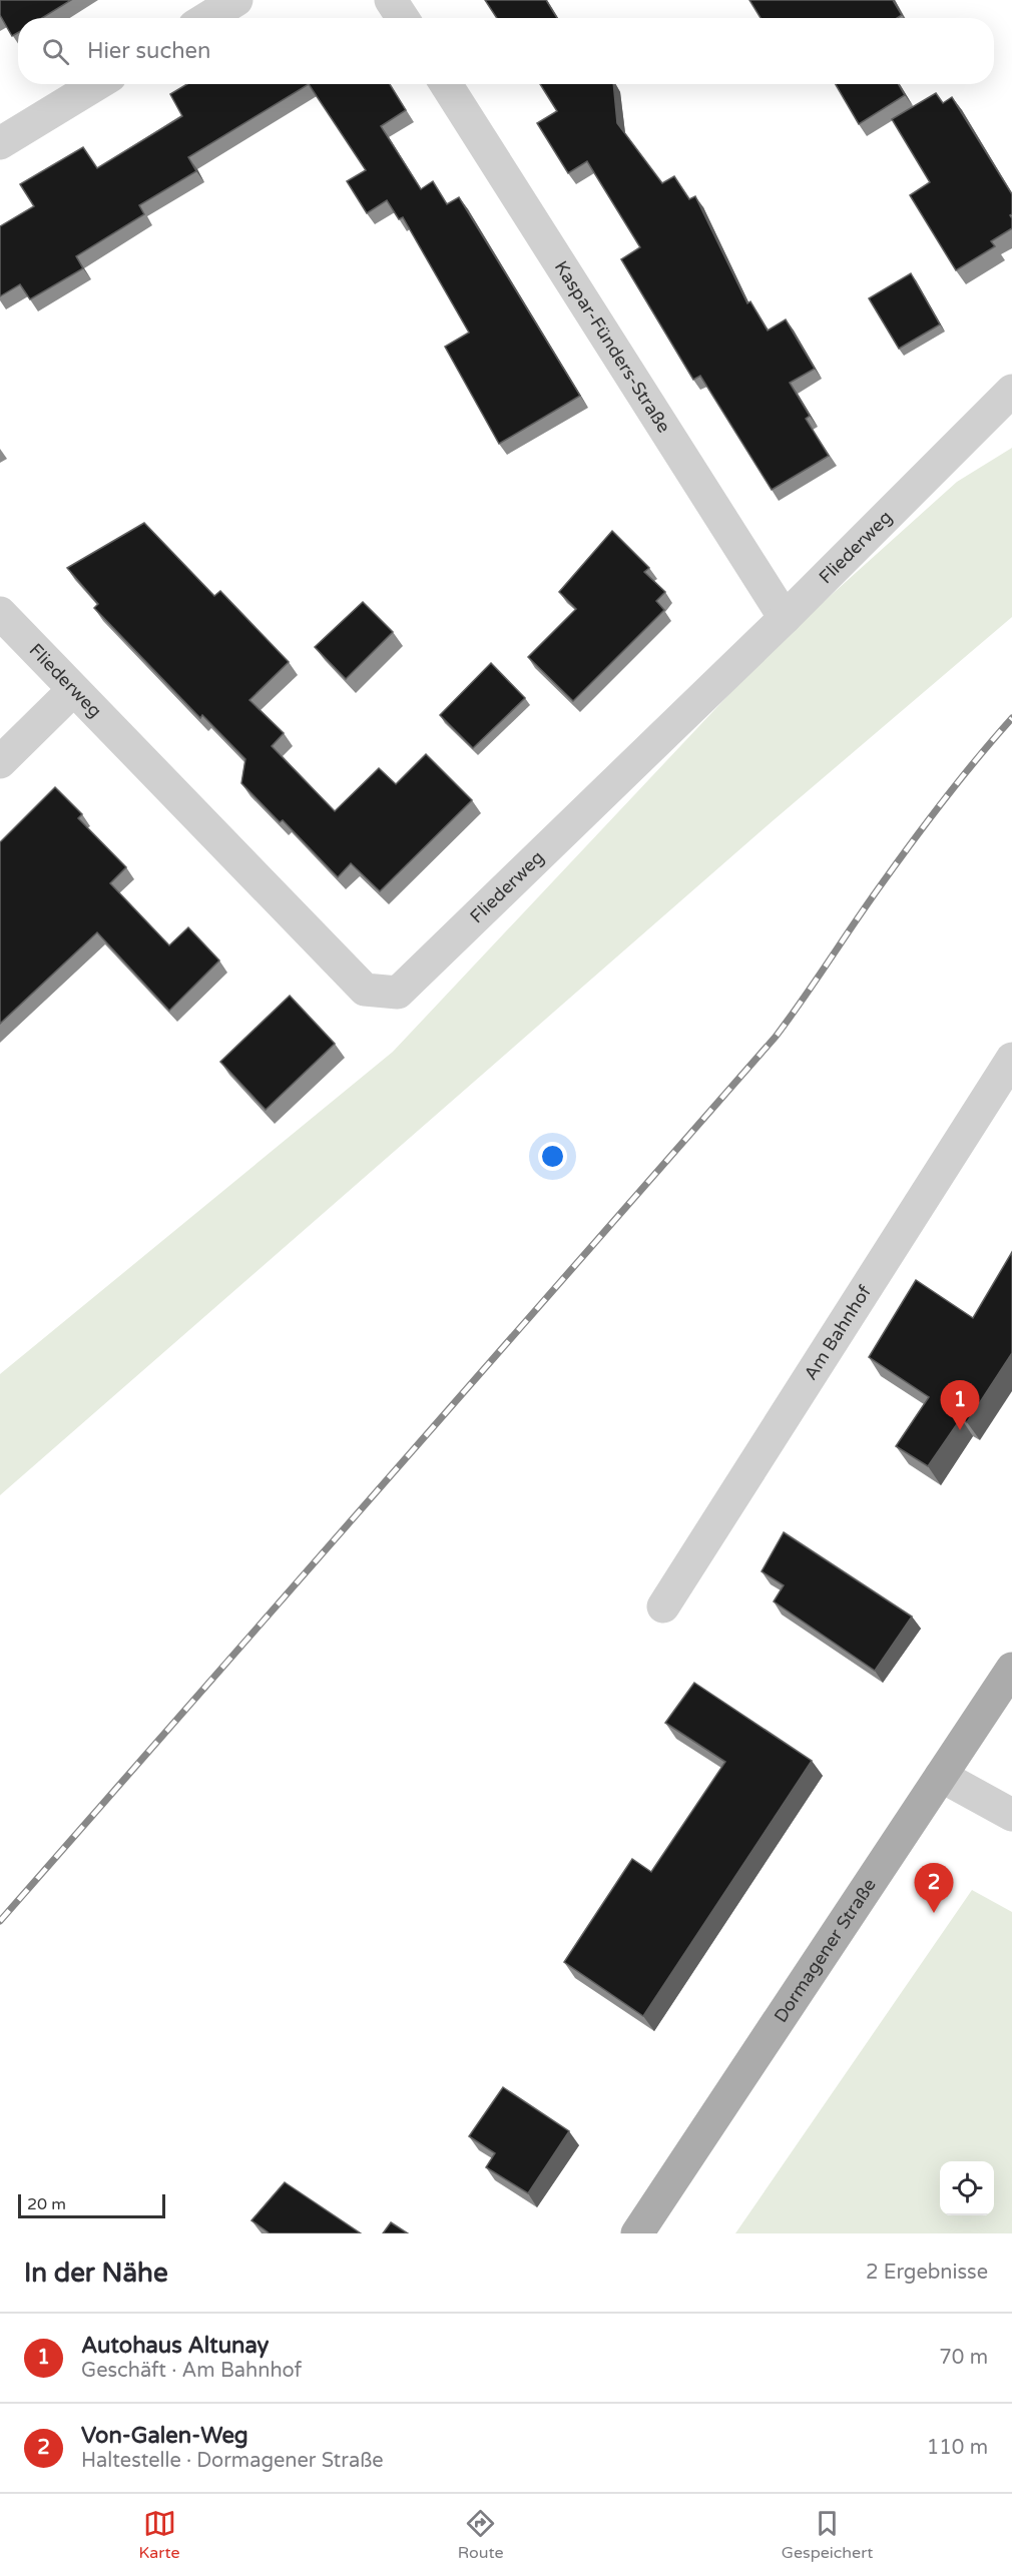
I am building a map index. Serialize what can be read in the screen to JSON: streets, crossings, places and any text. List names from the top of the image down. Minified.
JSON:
{"streets":{"main road":["Dormagener Straße"],"street":["Kaspar-Fünders-Straße","Fliederweg","Am Bahnhof"]},"crossings":[["Kaspar-Fünders-Straße","Fliederweg"]],"scale_bar":"20 m","page":{"search":"Hier suchen","pins":["1","2"],"scale":"20 m","heading":["In der Nähe","2 Ergebnisse"],"list":[{"mark":"1","name":"Autohaus Altunay","note":"Geschäft · Am Bahnhof","value":"70 m"},{"mark":"2","name":"Von-Galen-Weg","note":"Haltestelle · Dormagener Straße","value":"110 m"}],"nav":["Karte","Route","Gespeichert"]}}
